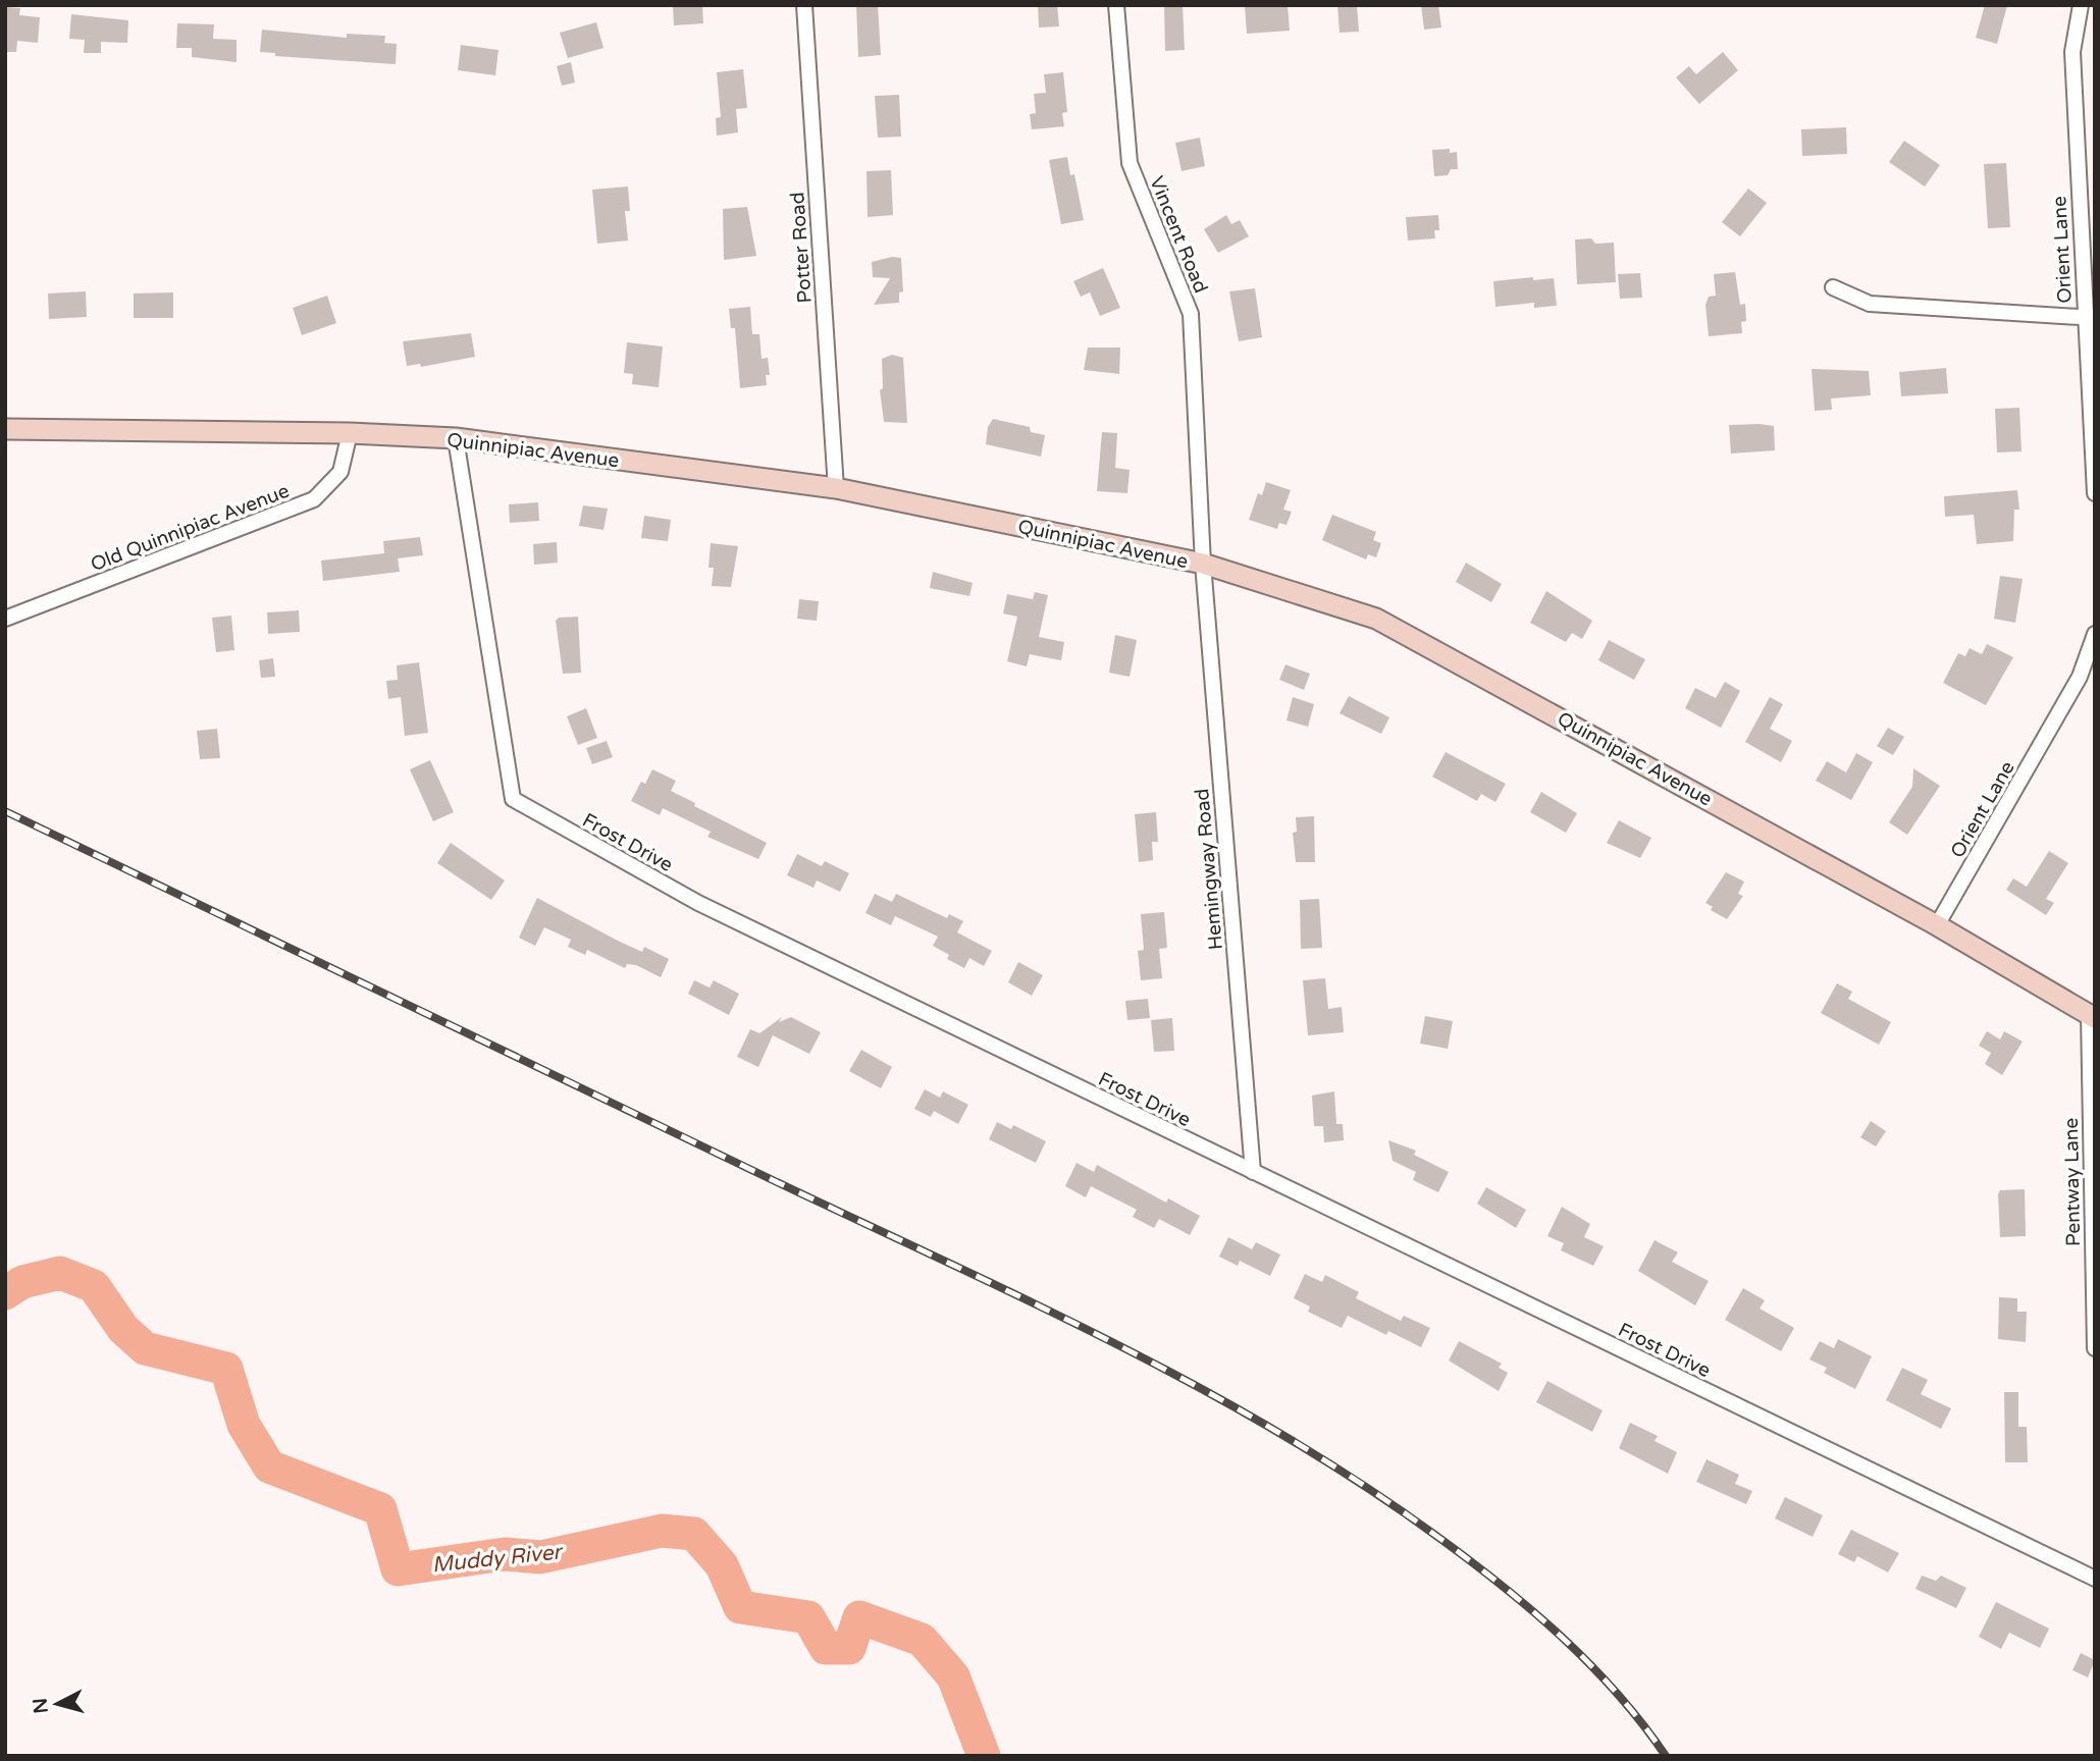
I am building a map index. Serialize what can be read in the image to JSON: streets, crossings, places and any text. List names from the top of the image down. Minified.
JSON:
{"streets":{"main road":["Quinnipiac Avenue"],"street":["Vincent Road","Potter Road","Orient Lane","Old Quinnipiac Avenue","Frost Drive","Hemingway Road","Pentway Lane"]},"crossings":[["Vincent Road","Quinnipiac Avenue"],["Vincent Road","Hemingway Road"],["Potter Road","Quinnipiac Avenue"],["Orient Lane","Quinnipiac Avenue"],["Quinnipiac Avenue","Old Quinnipiac Avenue"],["Quinnipiac Avenue","Frost Drive"],["Quinnipiac Avenue","Hemingway Road"],["Quinnipiac Avenue","Pentway Lane"],["Frost Drive","Hemingway Road"]],"water":["Muddy River"],"north":"left"}
